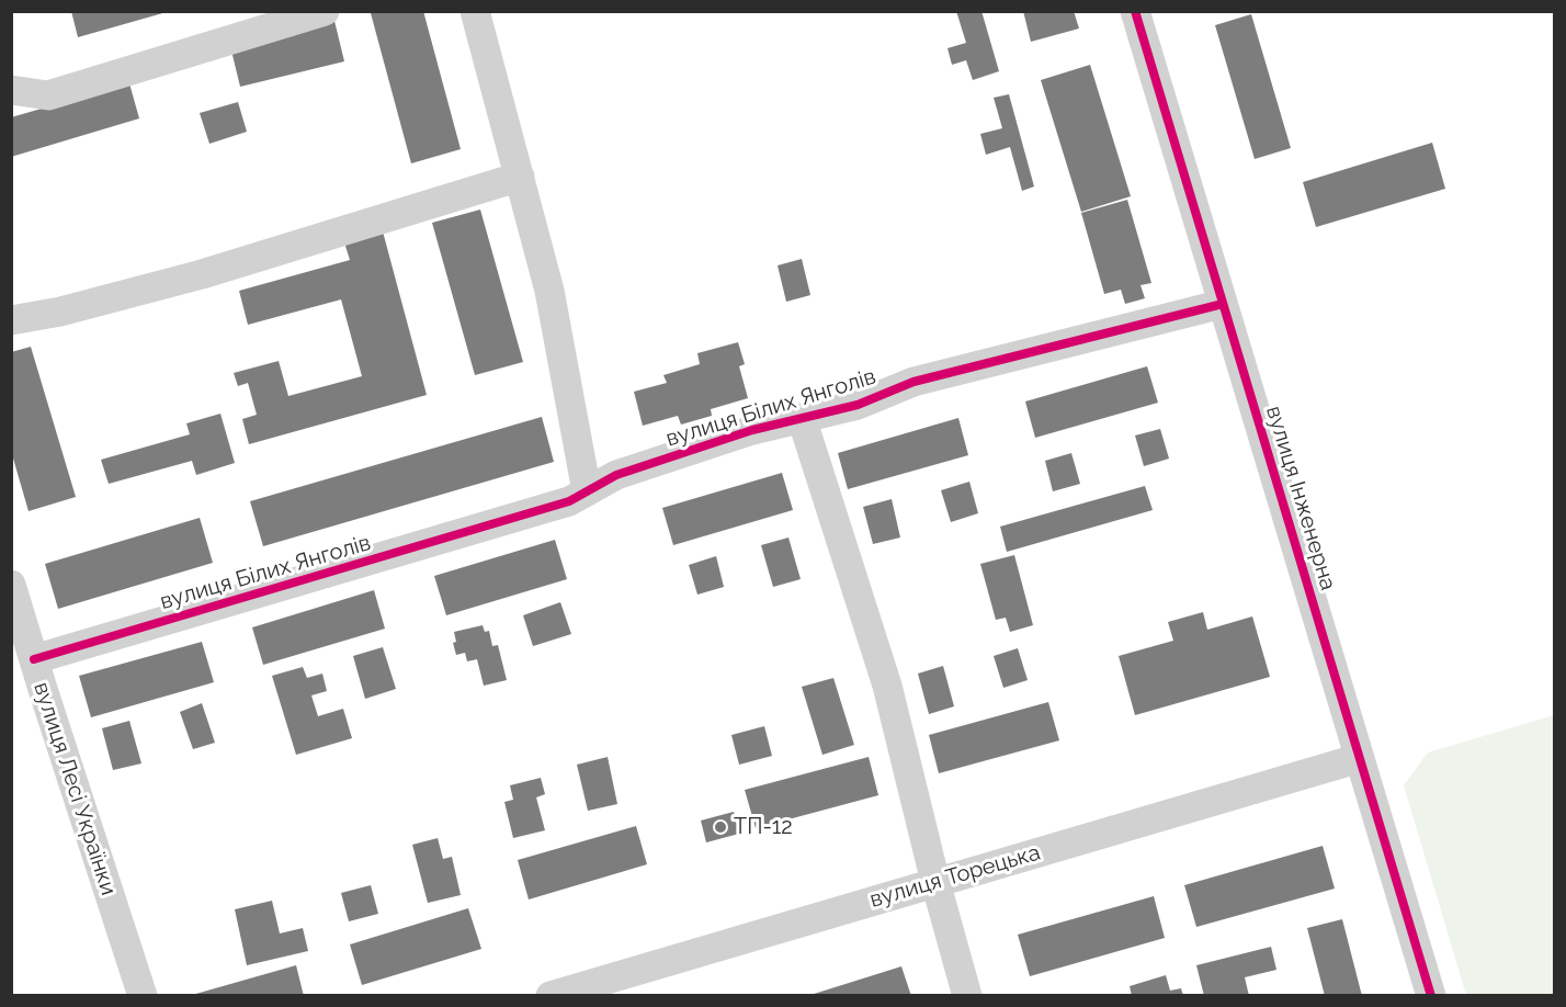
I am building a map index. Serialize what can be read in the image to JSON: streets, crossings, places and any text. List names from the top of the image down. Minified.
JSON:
{"streets":{"street":["вулиця Білих Янголів","вулиця Інженерна","вулиця Лесі Українки","вулиця Торецька"]},"crossings":[["вулиця Білих Янголів","вулиця Інженерна"],["вулиця Білих Янголів","вулиця Лесі Українки"],["вулиця Інженерна","вулиця Торецька"]],"places":["ТП-12"]}
